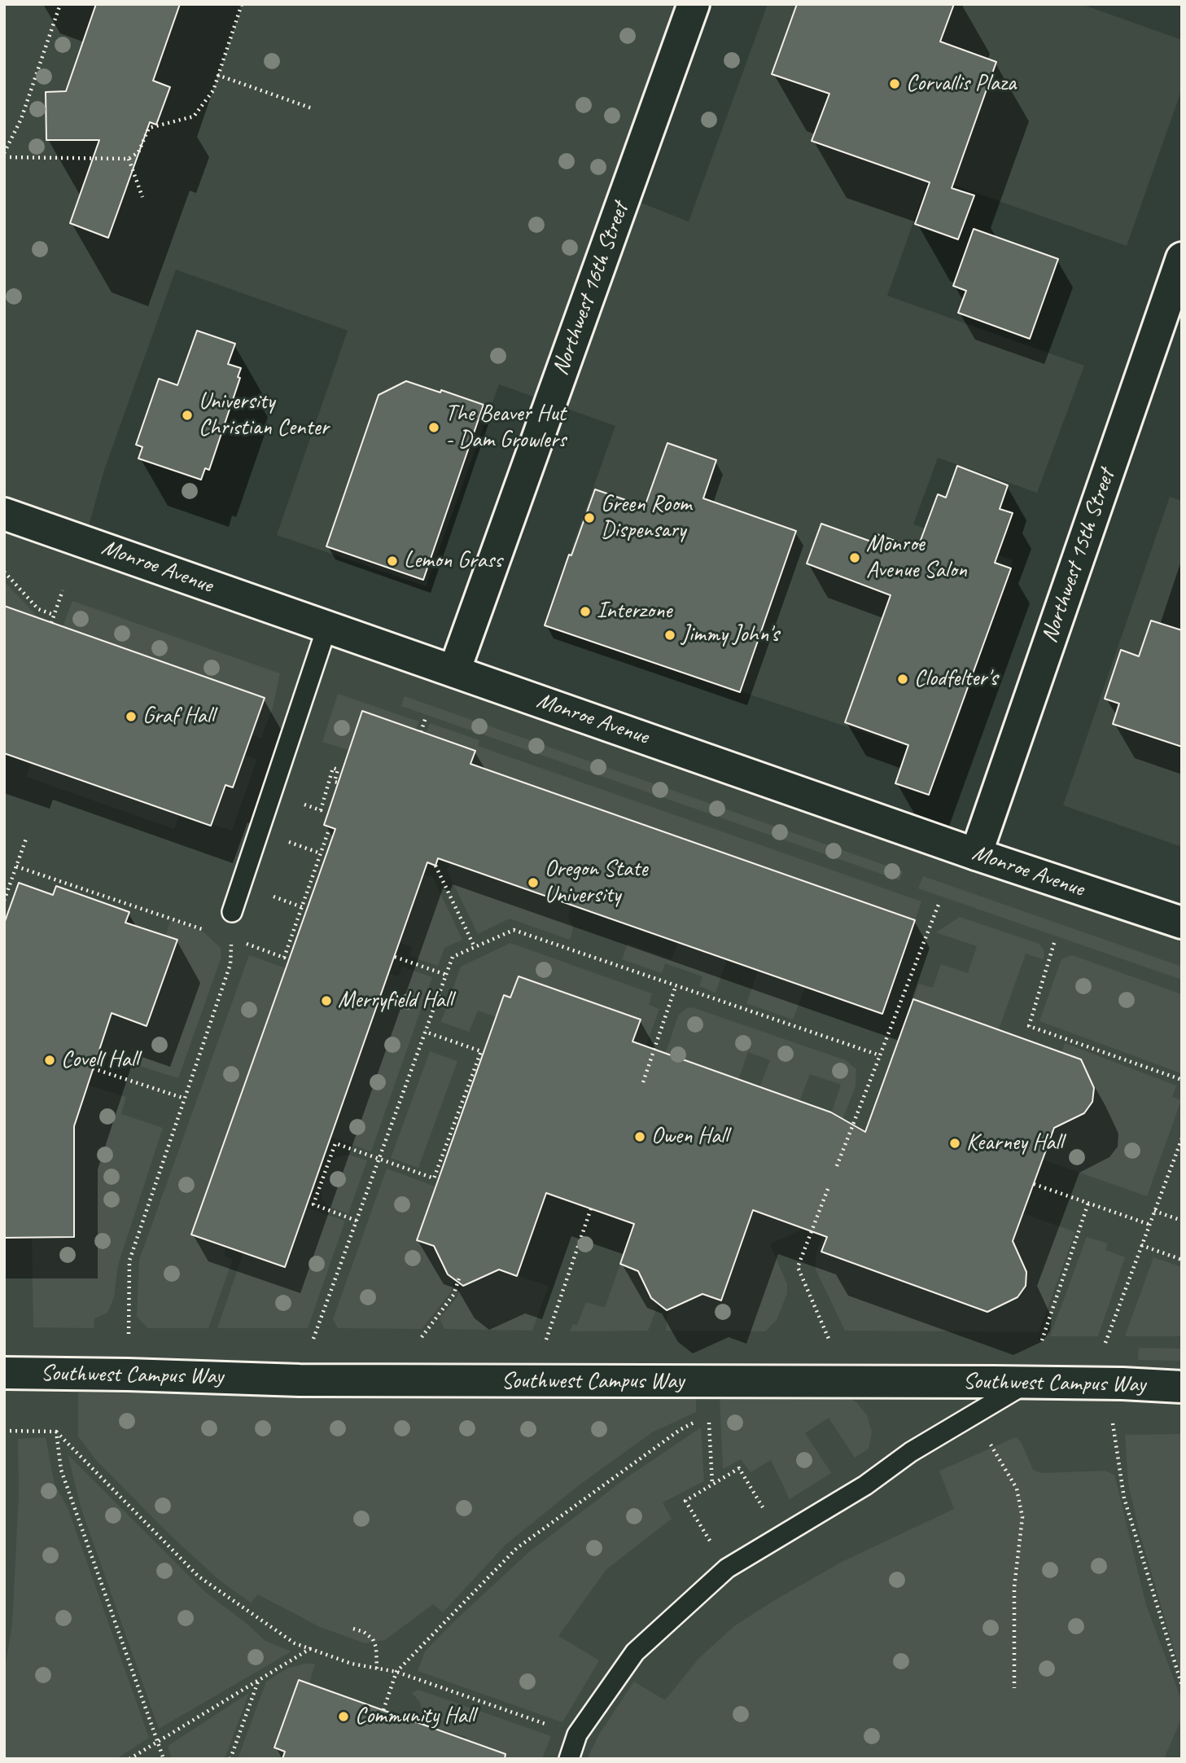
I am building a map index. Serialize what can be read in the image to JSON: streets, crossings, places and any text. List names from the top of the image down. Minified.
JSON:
{"streets":{"street":["Northwest 16th Street","Northwest 15th Street","Monroe Avenue","Southwest Campus Way"]},"crossings":[["Northwest 16th Street","Monroe Avenue"],["Northwest 15th Street","Monroe Avenue"]],"places":["Corvallis Plaza","University Christian Center","The Beaver Hut - Dam Growlers","Green Room Dispensary","Monroe Avenue Salon","Lemon Grass","Interzone","Jimmy John's","Clodfelter's","Graf Hall","Oregon State University","Merryfield Hall","Covell Hall","Owen Hall","Kearney Hall","Community Hall"]}
